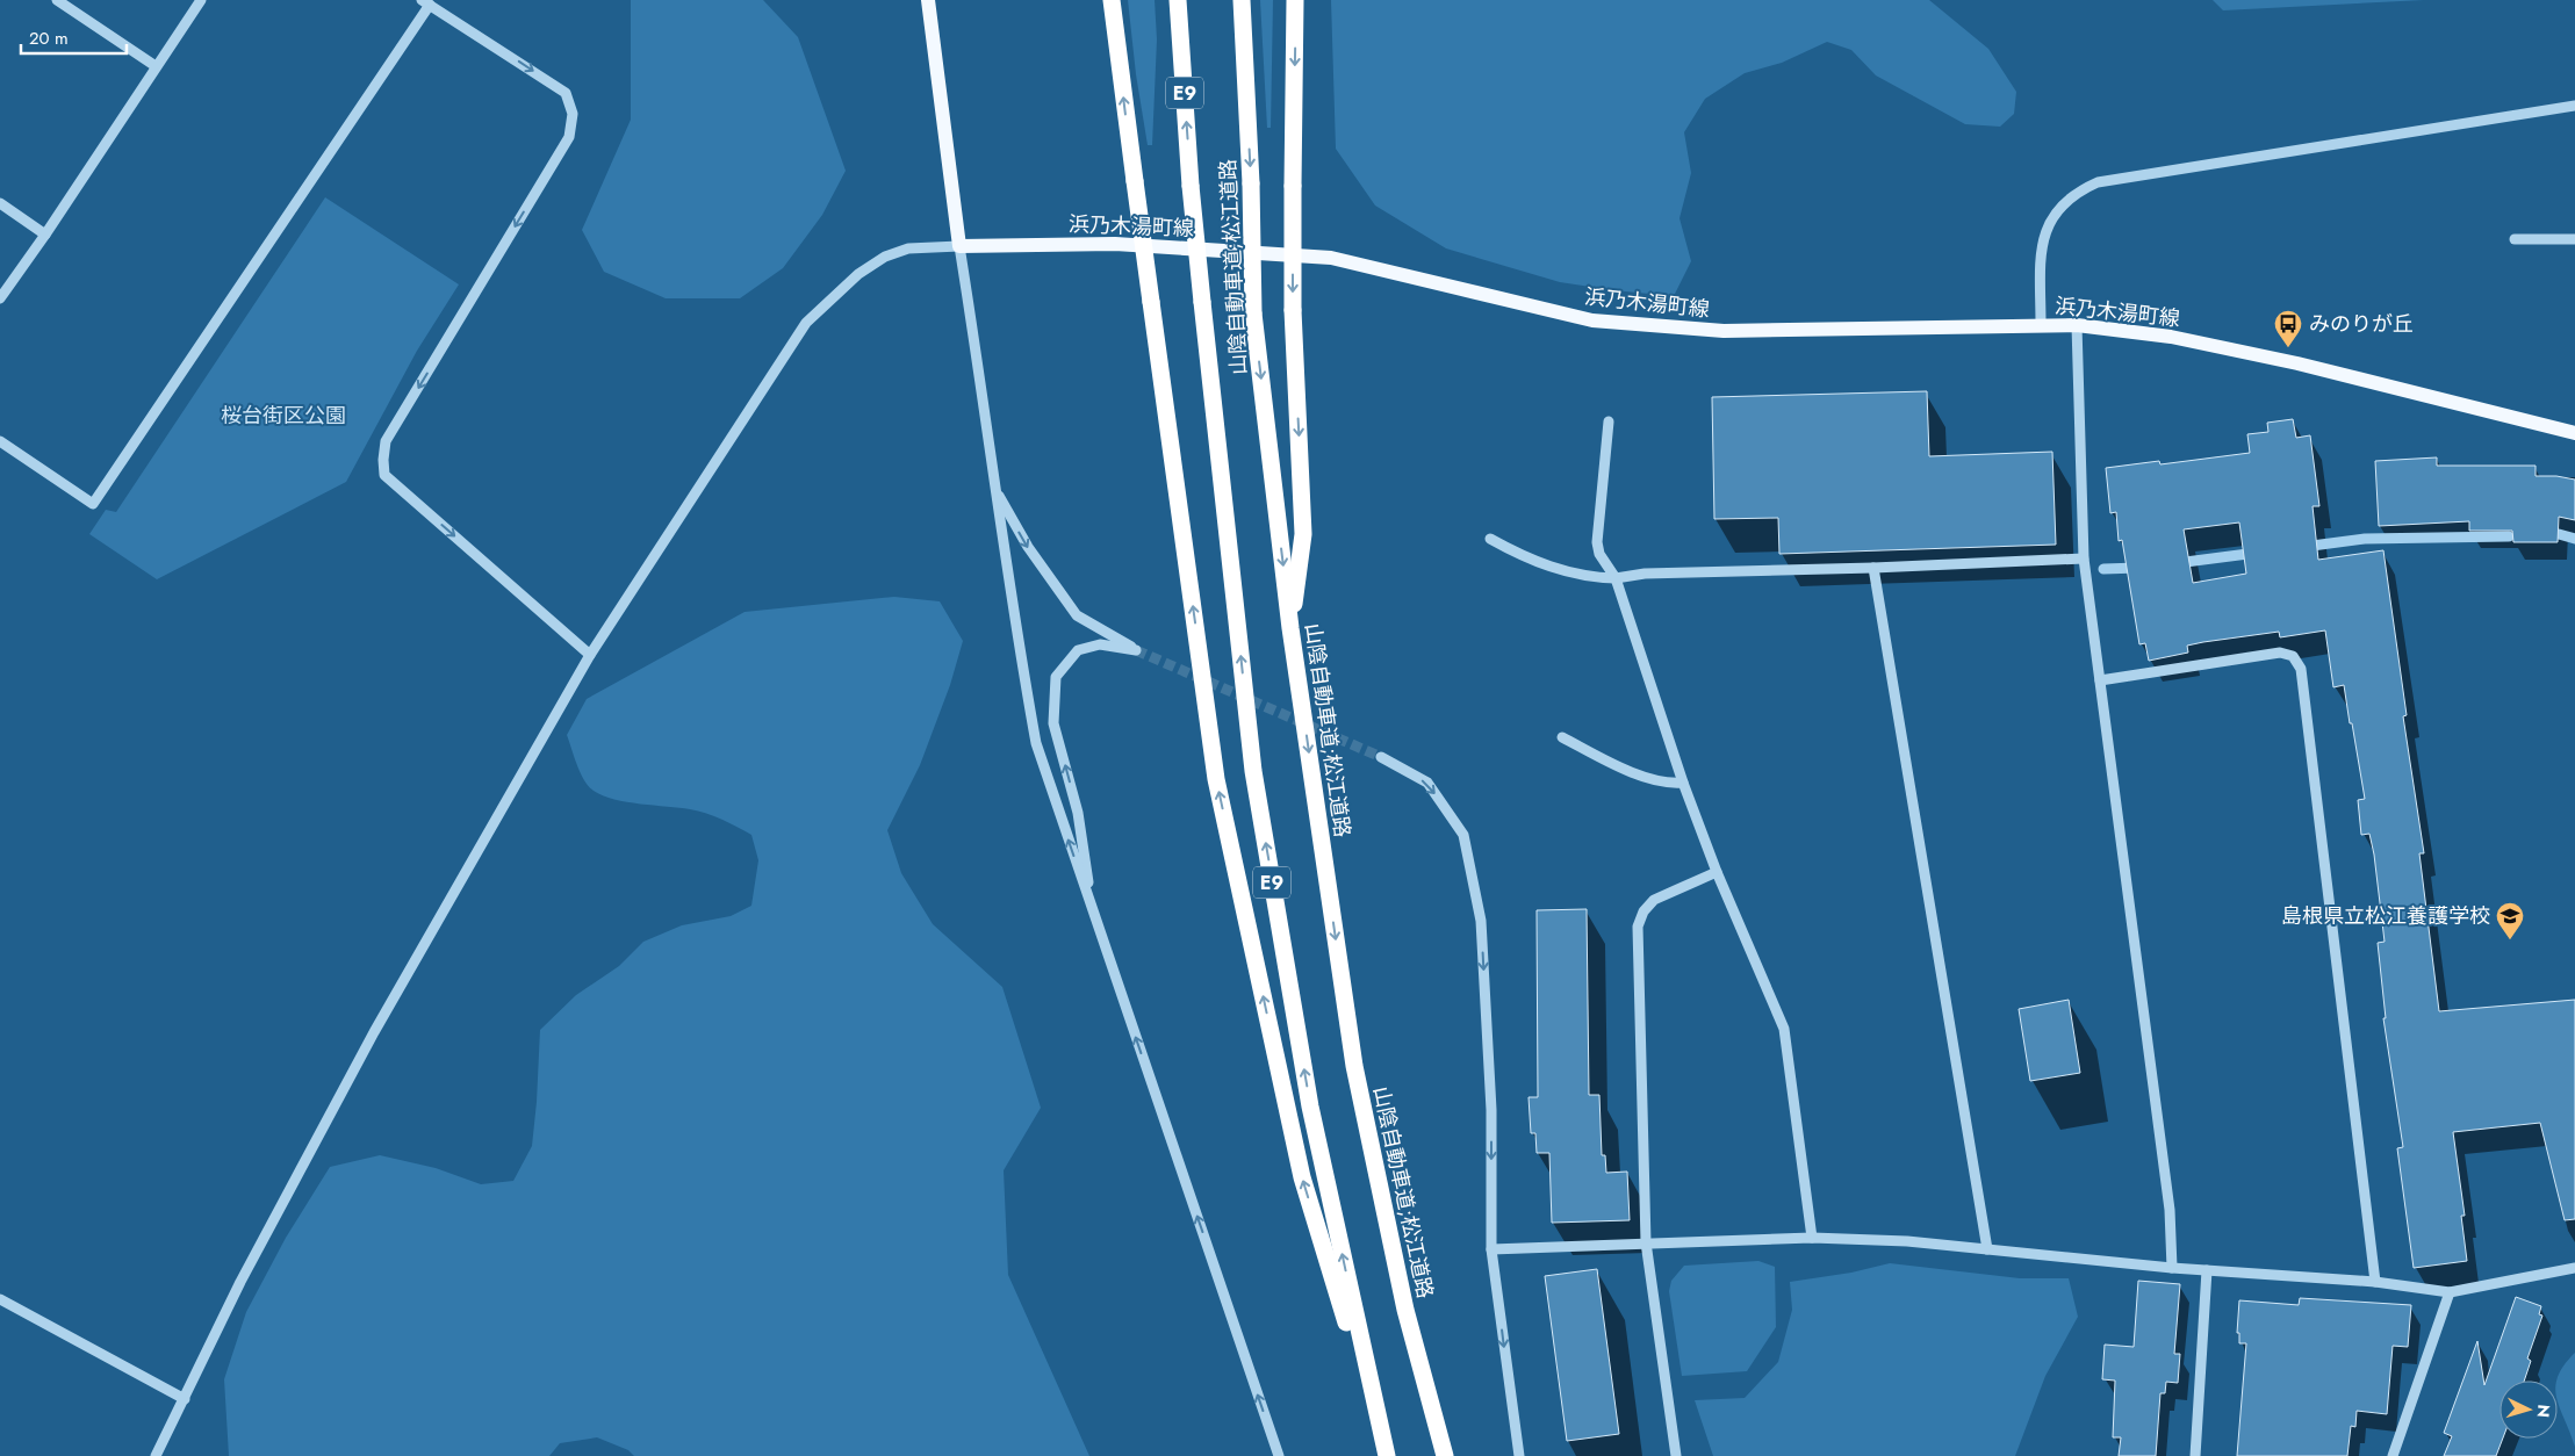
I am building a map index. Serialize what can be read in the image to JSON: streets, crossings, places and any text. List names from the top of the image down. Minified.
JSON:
{"streets":{"highway":["E9","山陰自動車道;松江道路"],"main road":["浜乃木湯町線"]},"parks":["桜台街区公園"],"places":{"bus stop":["みのりが丘"],"school or university":["島根県立松江養護学校"]},"scale_bar":"20 m","north":"right"}
